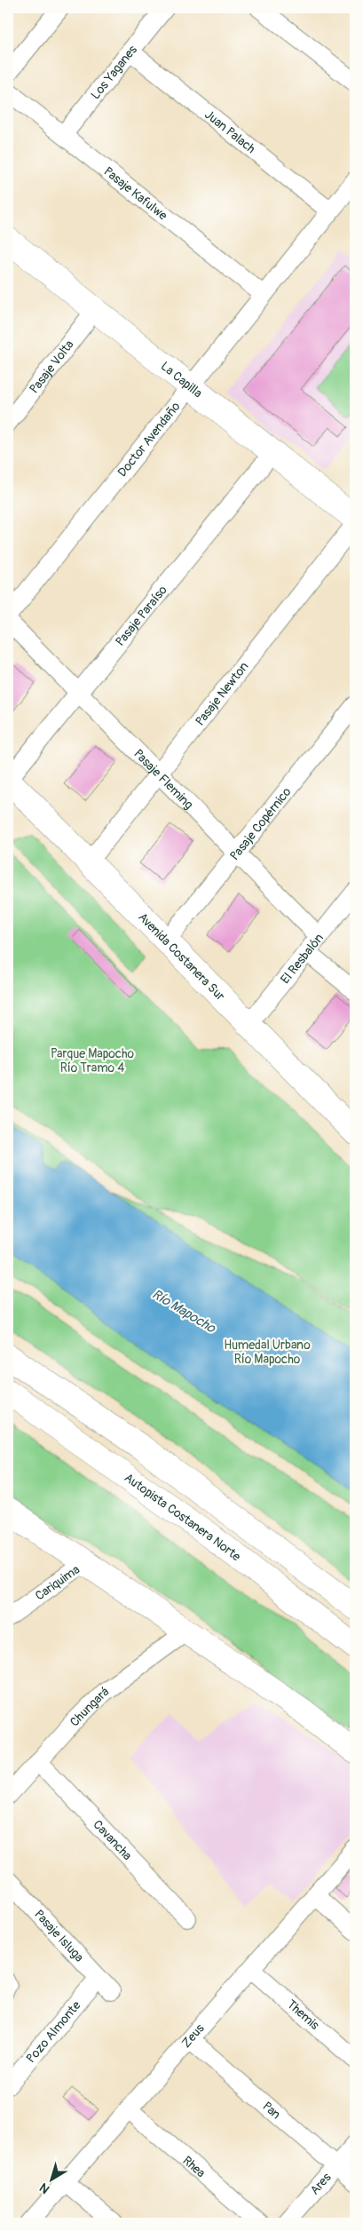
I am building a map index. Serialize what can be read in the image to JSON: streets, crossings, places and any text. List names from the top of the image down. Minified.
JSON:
{"streets":{"main road":["La Capilla","Avenida Costanera Sur","Autopista Costanera Norte"],"street":["Los Yaganes","Juan Palach","Pasaje Kafulwe","Pasaje Volta","Doctor Avendaño","Pasaje Paraíso","Pasaje Newton","Pasaje Fleming","Pasaje Copérnico","El Resbalón","Cariquima","Chungará","Cavancha","Pasaje Isluga","Themis","Pozo Almonte","Zeus","Pan","Rhea","Ares"]},"crossings":[["Los Yaganes","Juan Palach"],["Los Yaganes","Pasaje Kafulwe"],["Juan Palach","Doctor Avendaño"],["Pasaje Kafulwe","Doctor Avendaño"],["Pasaje Volta","La Capilla"],["La Capilla","Doctor Avendaño"],["La Capilla","Pasaje Paraíso"],["Pasaje Paraíso","Pasaje Fleming"],["Pasaje Paraíso","Avenida Costanera Sur"],["Pasaje Newton","Pasaje Fleming"],["Pasaje Newton","Avenida Costanera Sur"],["Pasaje Fleming","Pasaje Copérnico"],["Pasaje Fleming","El Resbalón"],["Pasaje Copérnico","Avenida Costanera Sur"],["Avenida Costanera Sur","El Resbalón"],["Chungará","Cavancha"],["Pasaje Isluga","Pozo Almonte"],["Themis","Zeus"],["Zeus","Pan"],["Zeus","Rhea"],["Pan","Ares"]],"water":["Río Mapocho"],"parks":["Parque Mapocho Río Tramo 4","Humedal Urbano Río Mapocho"],"north":"bottom left"}
